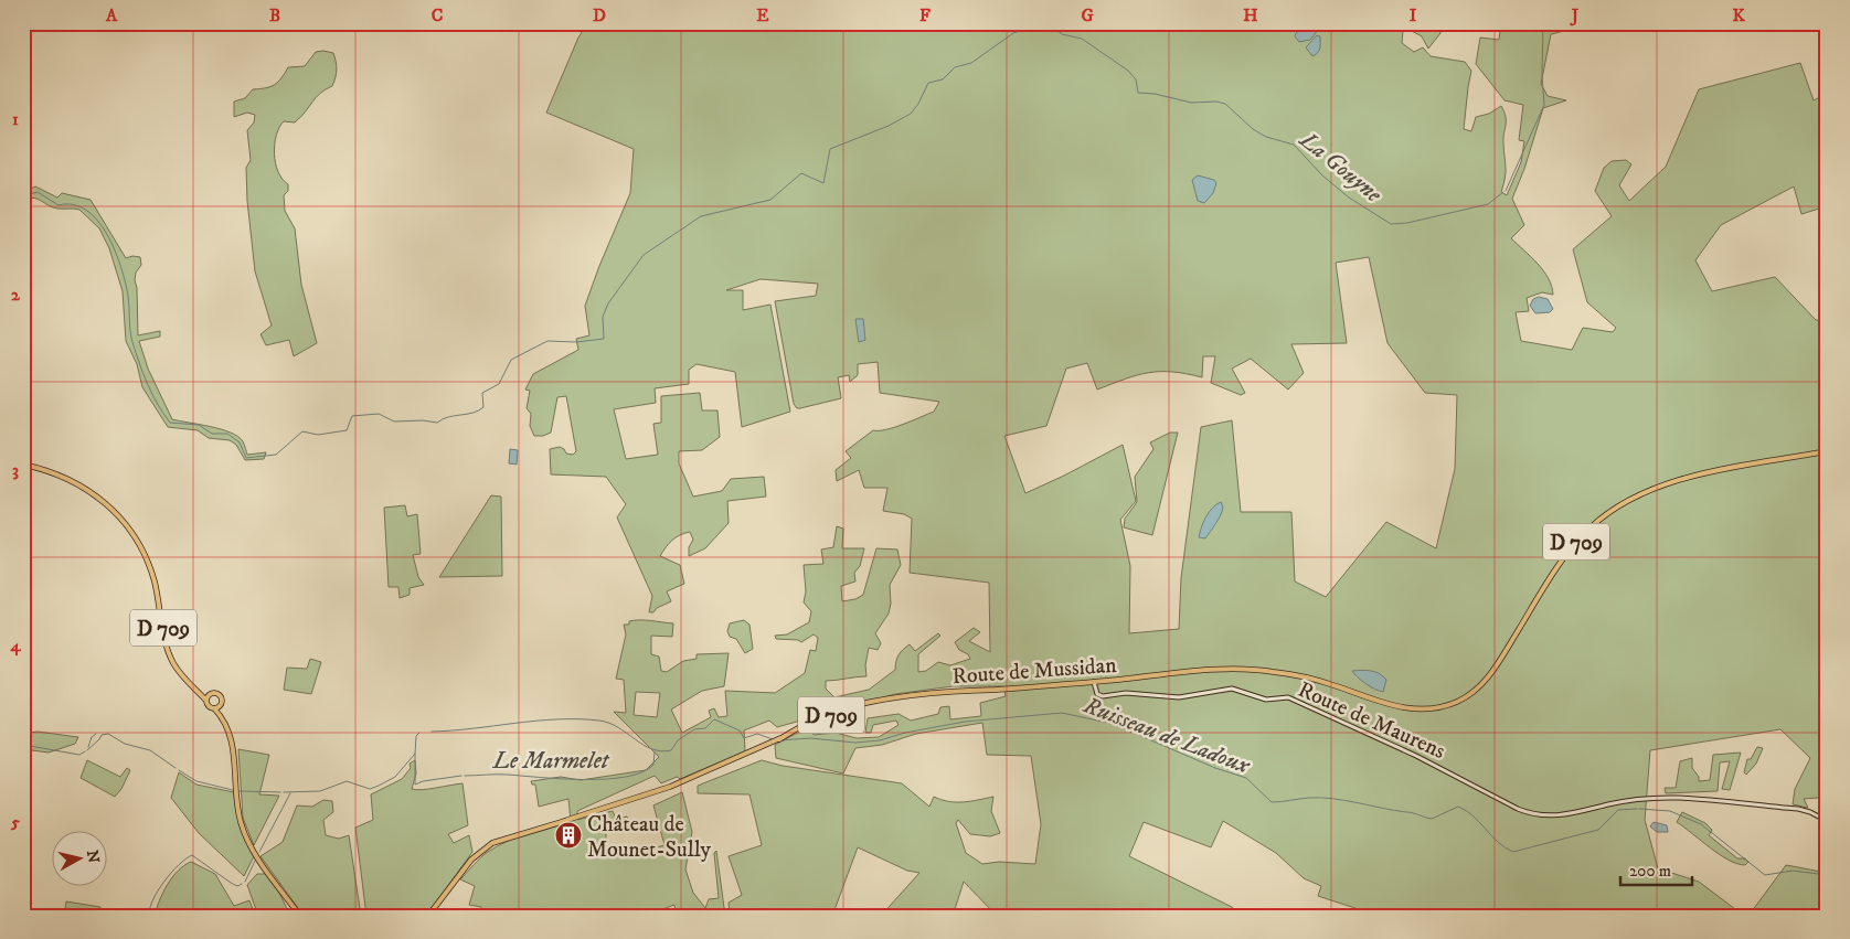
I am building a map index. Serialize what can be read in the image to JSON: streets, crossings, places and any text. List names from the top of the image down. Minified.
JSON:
{"streets":{"main road":["D 709","Route de Mussidan","Route de Maurens"]},"crossings":[["Route de Mussidan","Route de Maurens"]],"water":["La Gouyne","Ruisseau de Ladoux","Le Marmelet"],"places":{"building":["Château de Mounet-Sully"]},"scale_bar":"200 m","north":"right","grid":{"columns":["A","B","C","D","E","F","G","H","I","J","K"],"rows":["1","2","3","4","5"]}}
